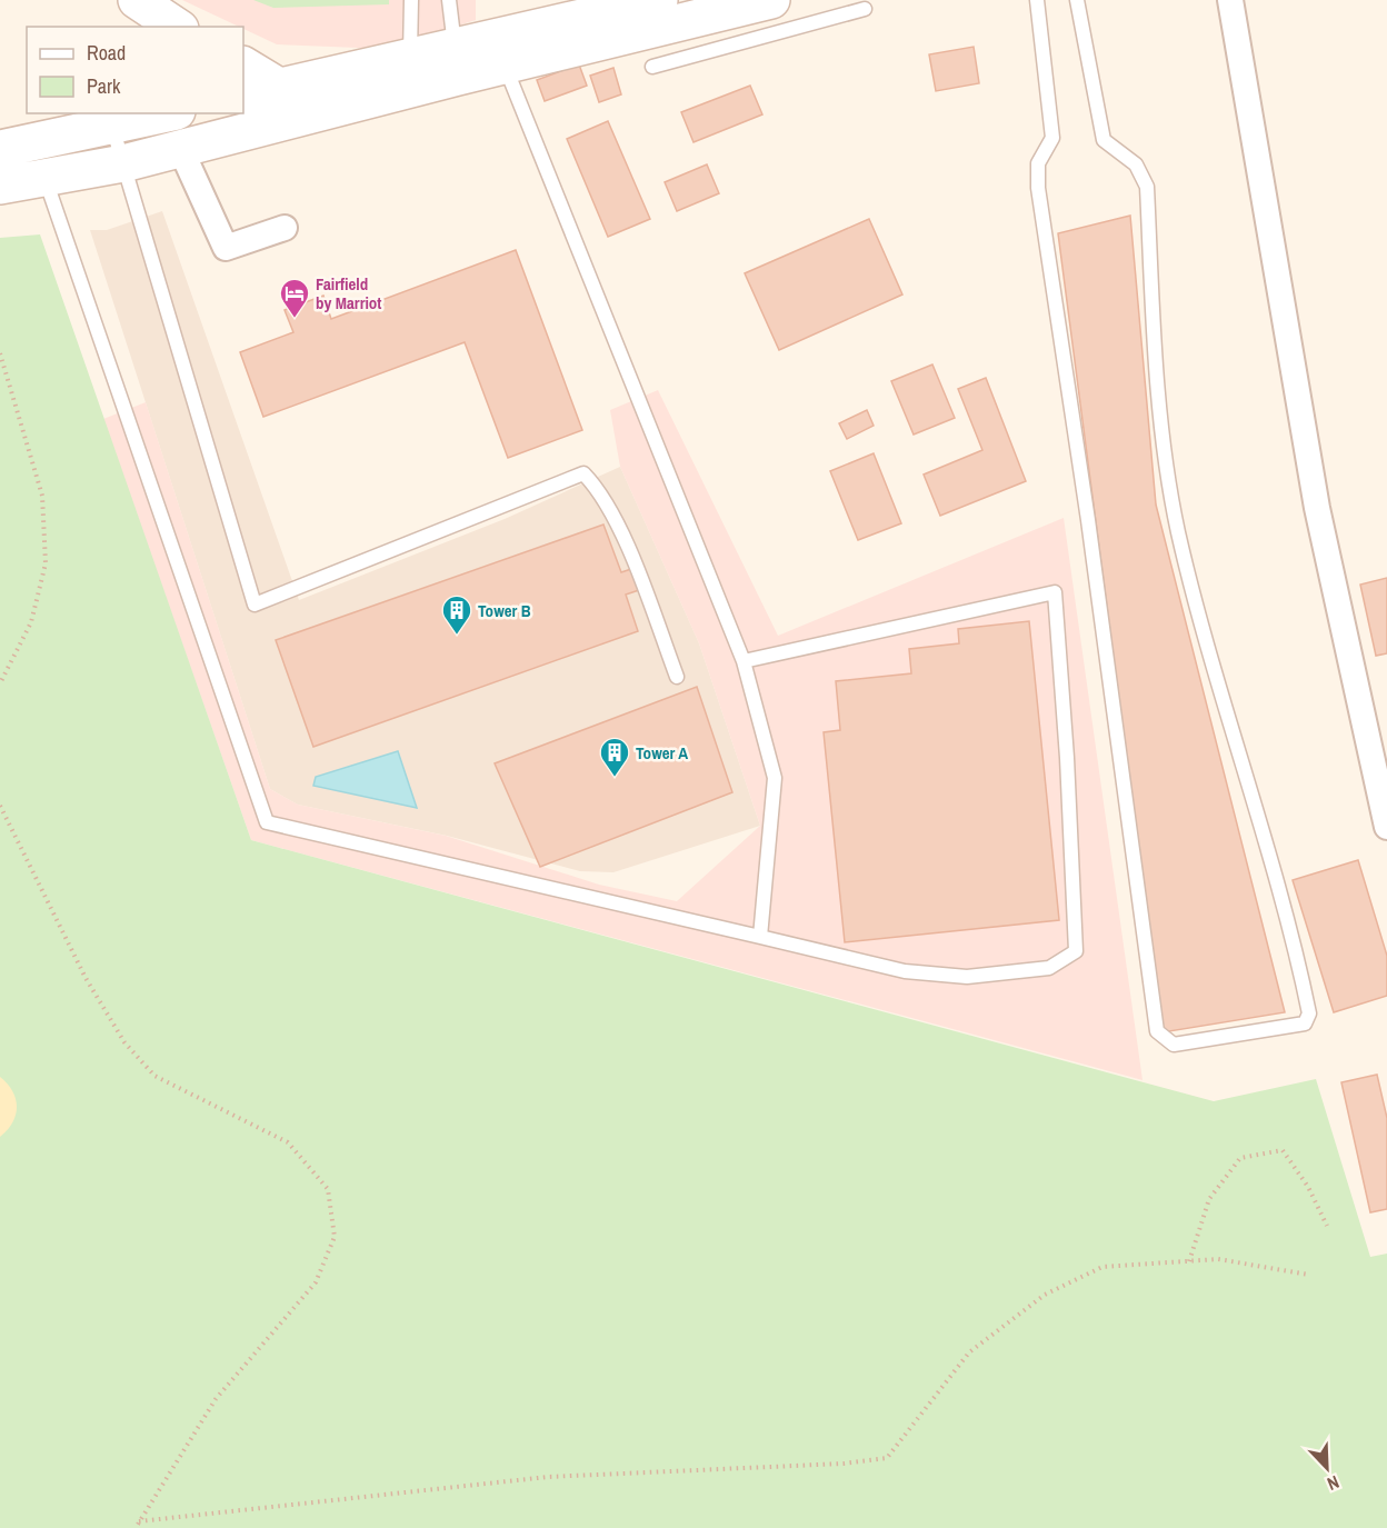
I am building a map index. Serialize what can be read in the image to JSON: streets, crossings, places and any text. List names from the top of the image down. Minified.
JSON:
{"places":{"hotel":["Fairfield by Marriot"],"building":["Tower B","Tower A"]},"legend":["Road","Park"],"north":"bottom right"}
